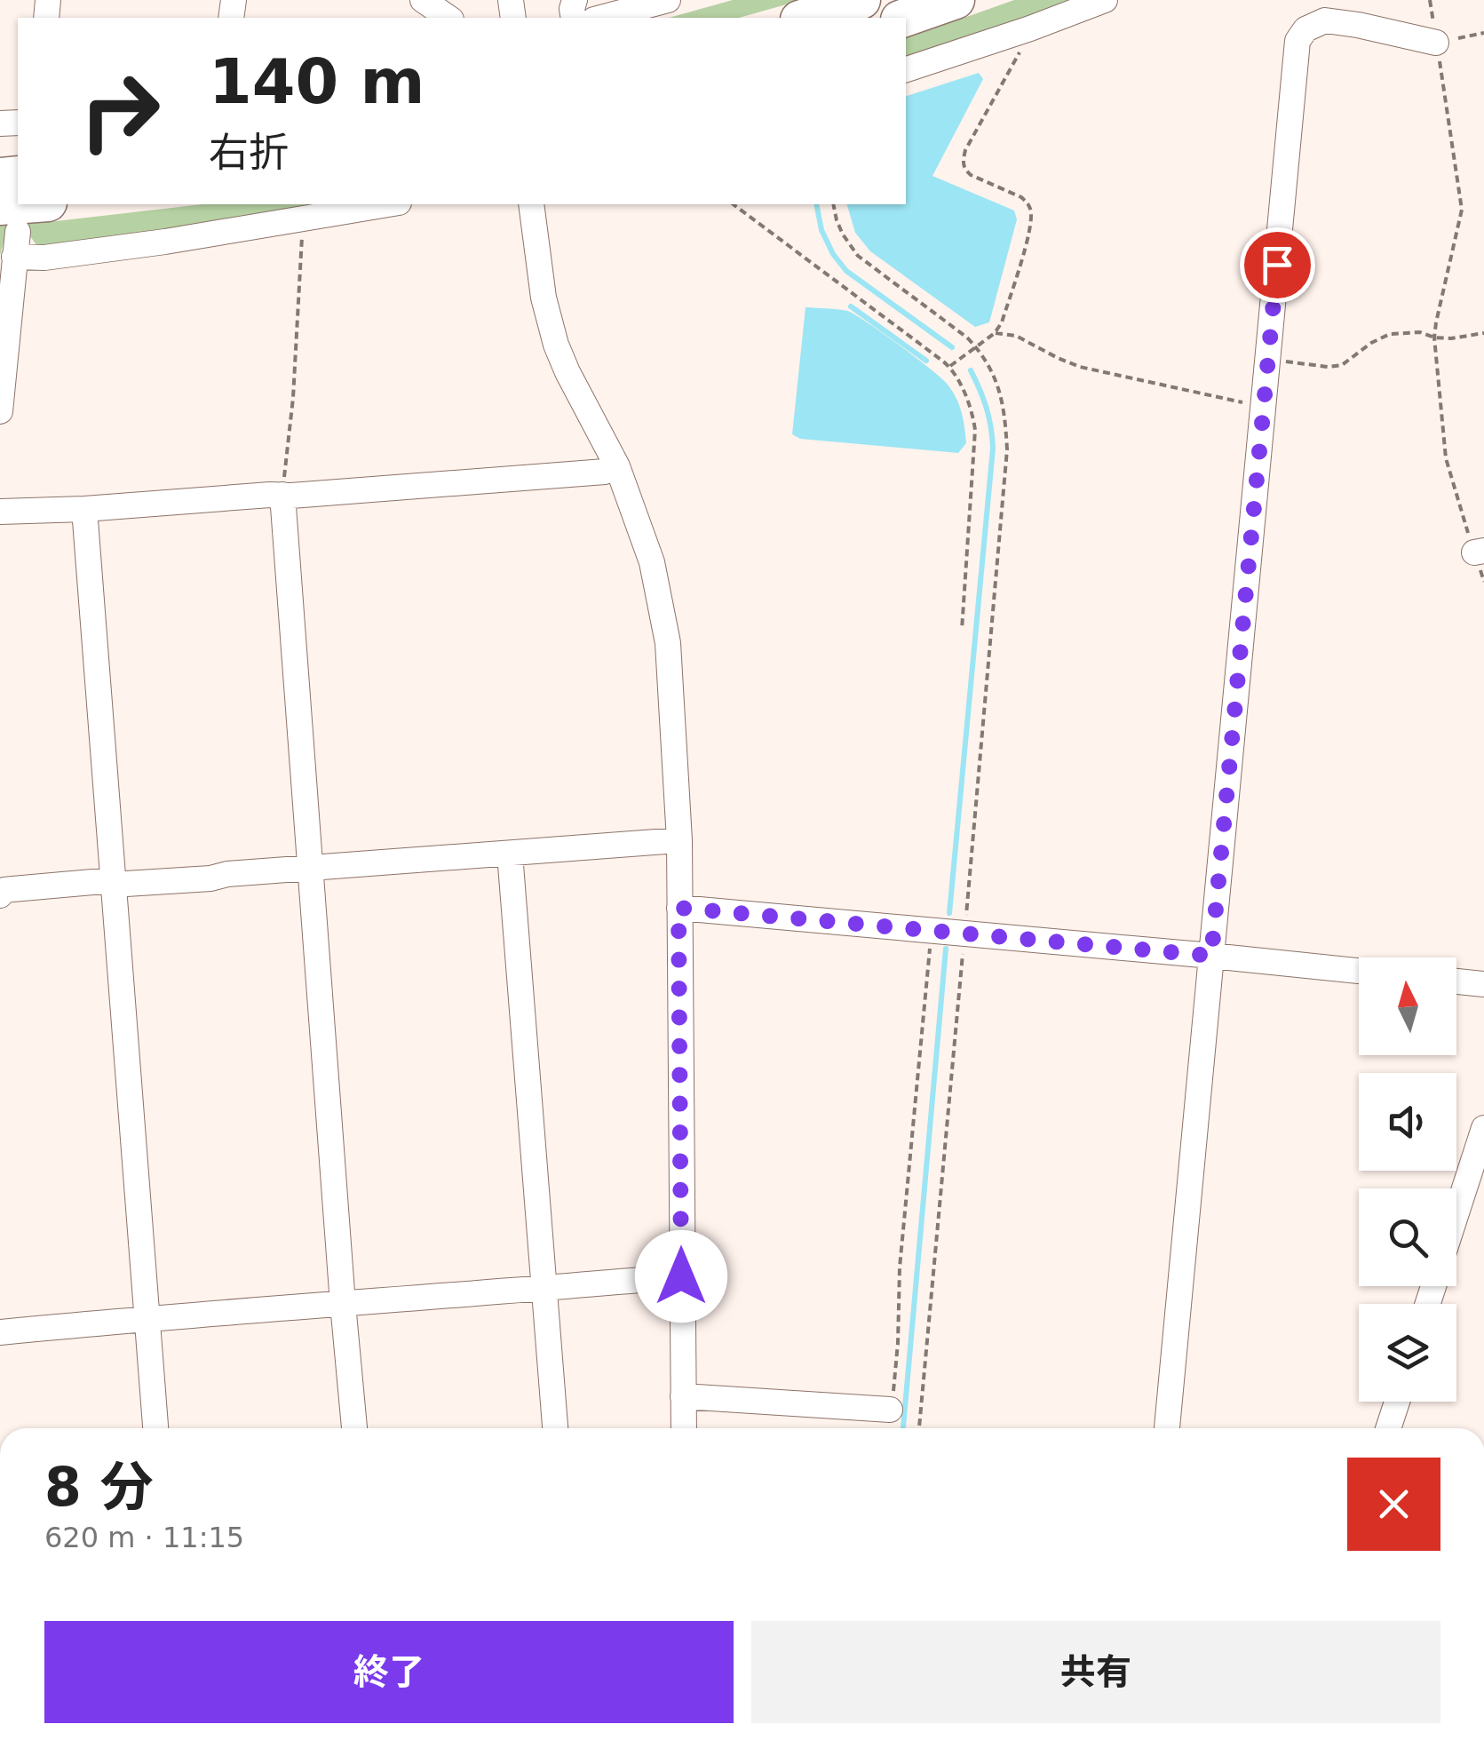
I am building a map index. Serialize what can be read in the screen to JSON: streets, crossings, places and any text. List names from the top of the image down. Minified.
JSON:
{"north":"top","page":{"turn":["140 m","右折"],"heading":["8 分","620 m · 11:15"],"buttons":["終了","共有"]}}
